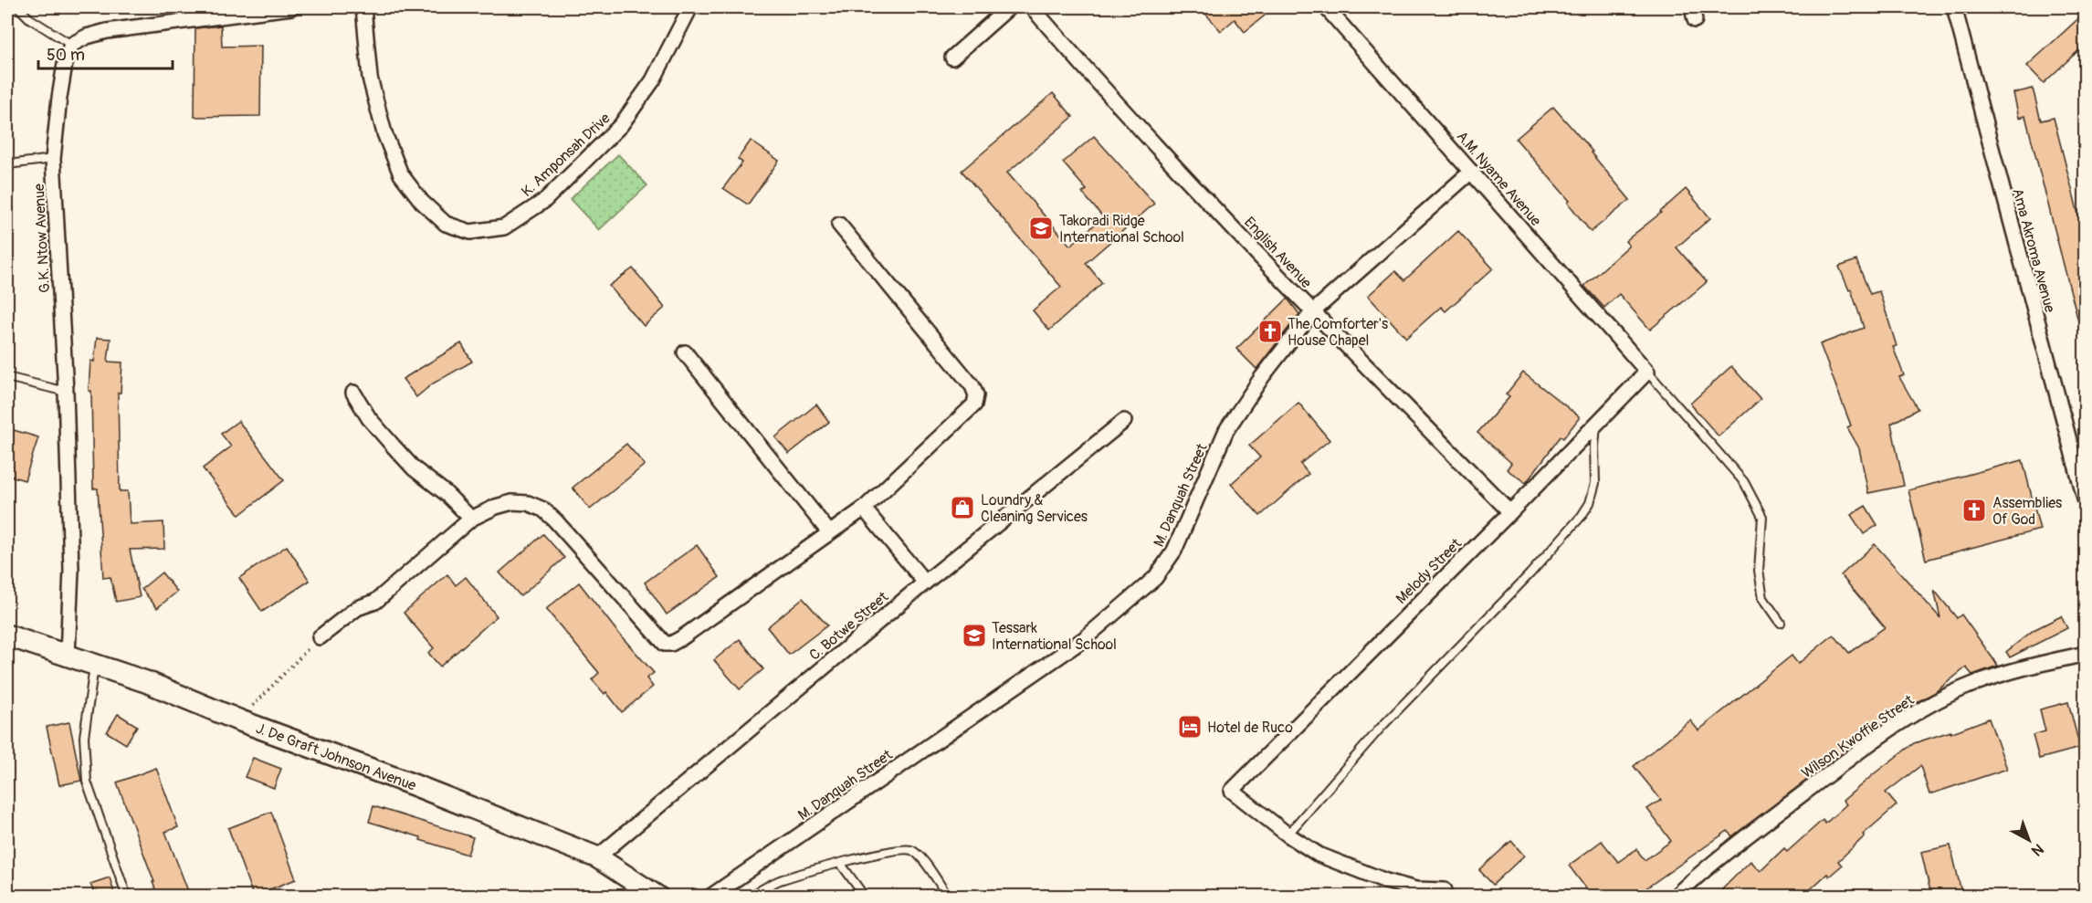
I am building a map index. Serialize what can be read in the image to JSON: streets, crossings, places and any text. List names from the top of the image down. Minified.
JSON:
{"streets":{"street":["K. Amponsah Drive","A.M. Nyame Avenue","G.K. Ntow Avenue","Ama Akroma Avenue","English Avenue","M. Danquah Street","Melody Street","C. Botwe Street","Wilson Kwoffie Street","J. De Graft Johnson Avenue"]},"crossings":[["A.M. Nyame Avenue","M. Danquah Street"],["A.M. Nyame Avenue","Melody Street"],["G.K. Ntow Avenue","J. De Graft Johnson Avenue"],["English Avenue","M. Danquah Street"],["English Avenue","Melody Street"],["C. Botwe Street","J. De Graft Johnson Avenue"]],"places":{"school or university":["Takoradi Ridge International School","Tessark International School"],"church":["The Comforter's House Chapel","Assemblies Of God"],"shop":["Loundry & Cleaning Services"],"hotel":["Hotel de Ruco"]},"scale_bar":"50 m","north":"bottom right"}
